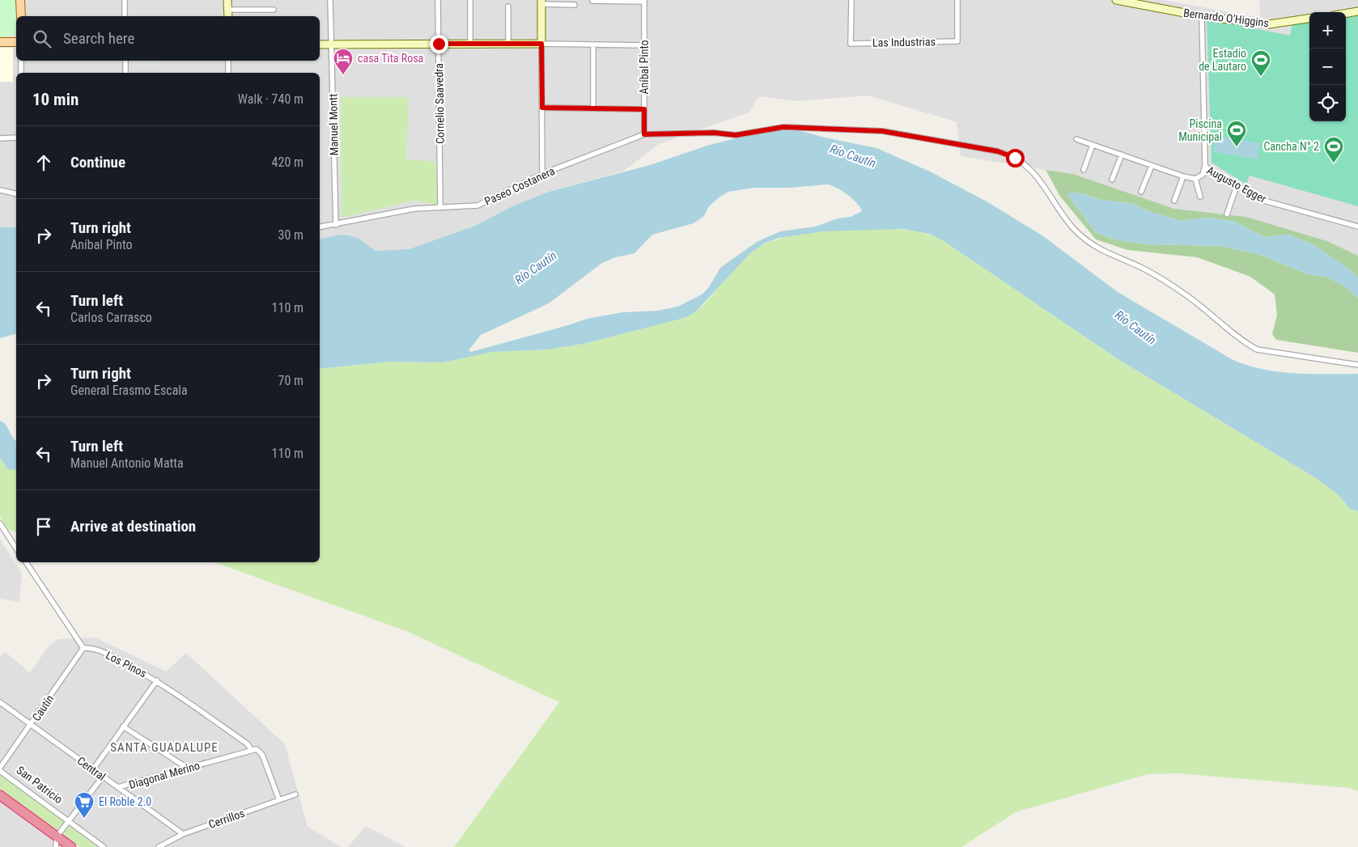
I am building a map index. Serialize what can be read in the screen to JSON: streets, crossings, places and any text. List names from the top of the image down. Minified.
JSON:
{"streets":{"street":["Bernardo O'Higgins","Las Industrias","Aníbal Pinto","Cornelio Saavedra","Manuel Montt","Augusto Egger","Paseo Costanera","Los Pinos","Cautín","Central","Diagonal Merino","San Patricio","Cerrillos"]},"crossings":[["Aníbal Pinto","Paseo Costanera"],["Cornelio Saavedra","Paseo Costanera"],["Manuel Montt","Paseo Costanera"],["Los Pinos","Cautín"],["Los Pinos","Diagonal Merino"],["Los Pinos","Cerrillos"],["Cautín","Central"],["Central","Diagonal Merino"],["Central","Cerrillos"]],"districts":["SANTA GUADALUPE"],"water":["Río Cautín"],"places":{"hotel":["casa Tita Rosa"],"sports":["Estadio de Lautaro","Piscina Municipal","Cancha N° 2"],"supermarket":["El Roble 2.0"]},"page":{"map_buttons":["+","−"],"search":"Search here","heading":["10 min","Walk · 740 m"],"list":[["Continue","420 m"],["Turn right","Aníbal Pinto","30 m"],["Turn left","Carlos Carrasco","110 m"],["Turn right","General Erasmo Escala","70 m"],["Turn left","Manuel Antonio Matta","110 m"],"Arrive at destination"]}}
